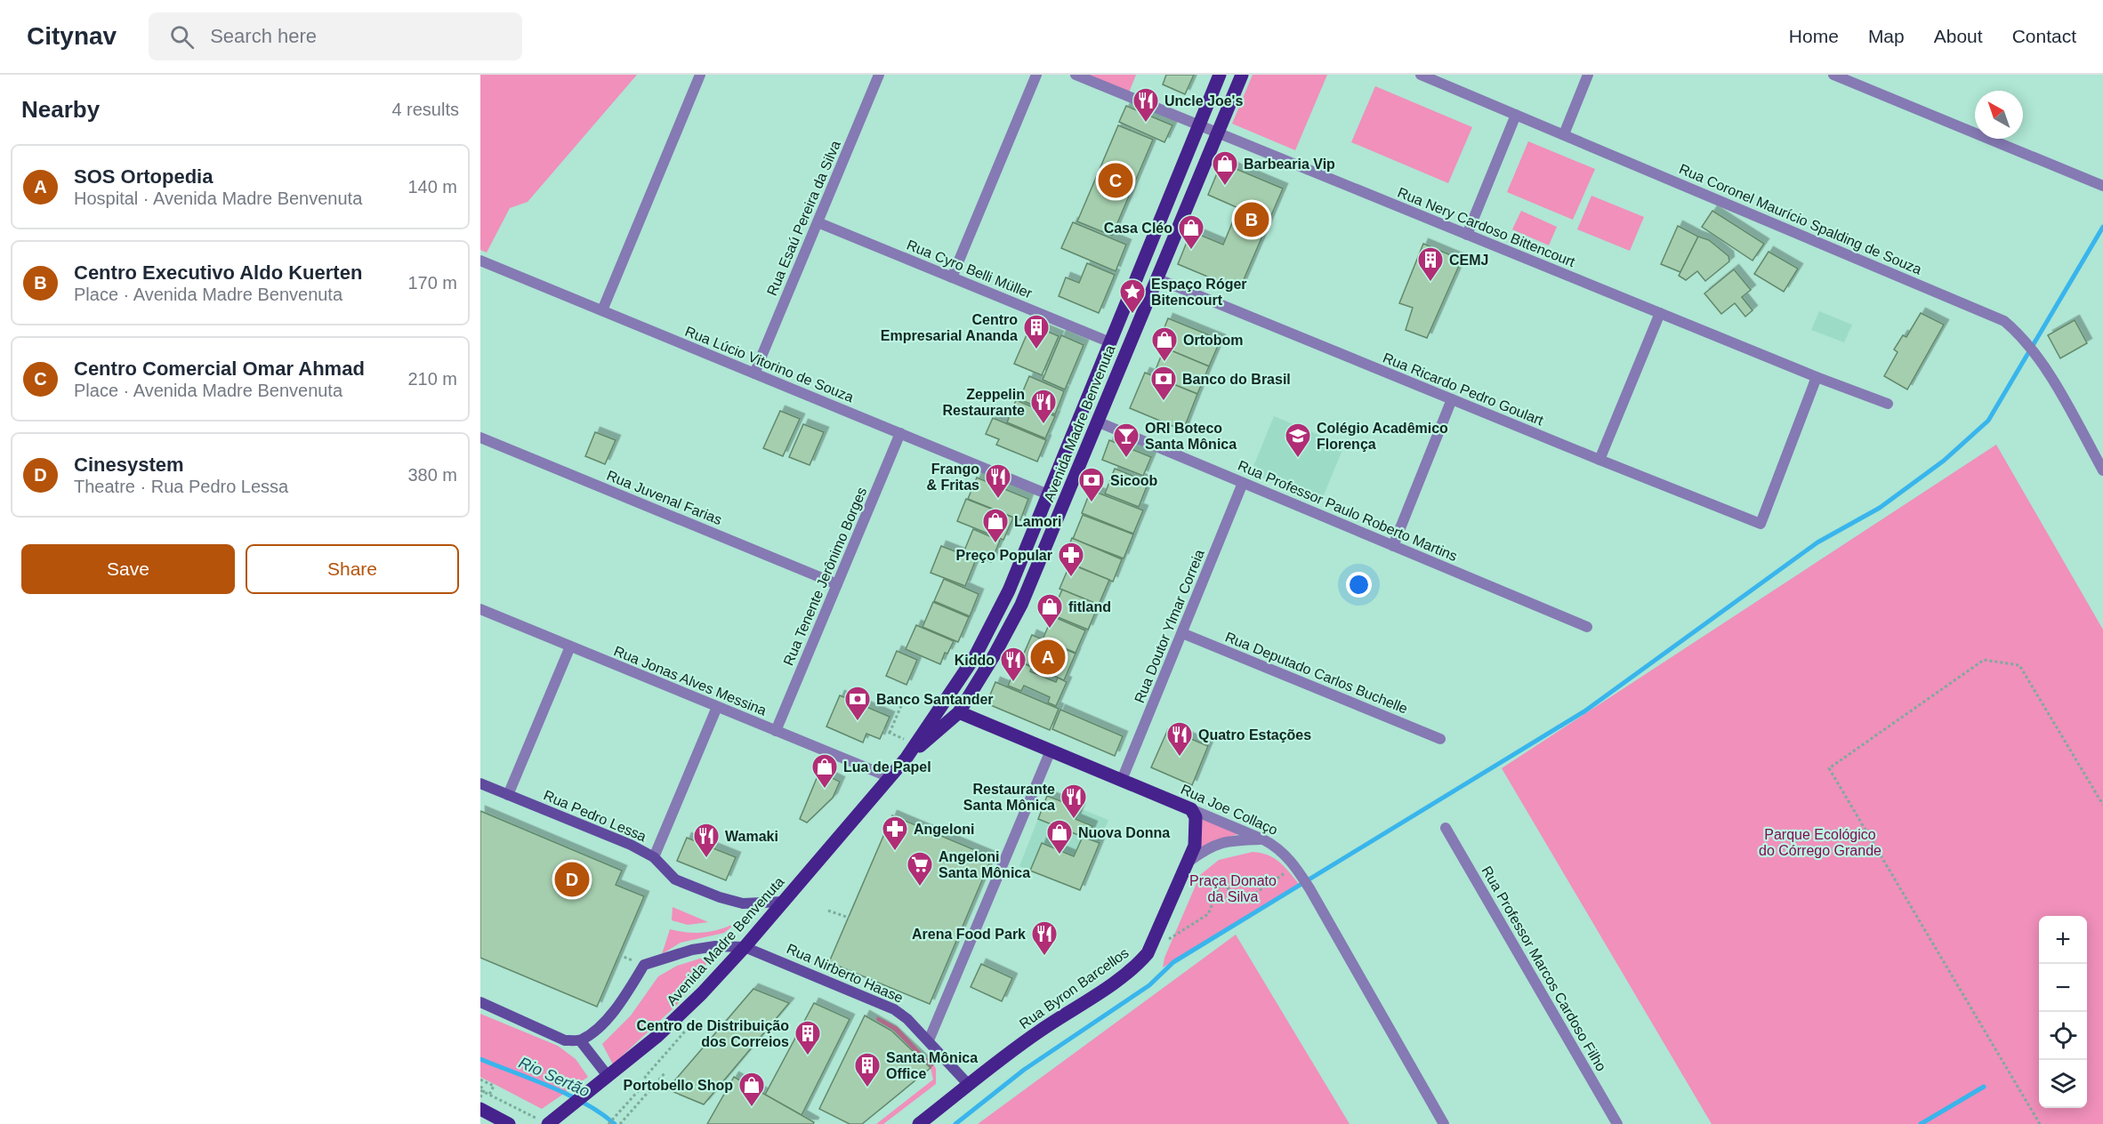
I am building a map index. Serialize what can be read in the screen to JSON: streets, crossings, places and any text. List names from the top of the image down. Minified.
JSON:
{"streets":{"main road":["Avenida Madre Benvenuta","Rua Joe Collaço","Rua Byron Barcellos"],"street":["Rua Esaú Pereira da Silva","Rua Coronel Maurício Spalding de Souza","Rua Nery Cardoso Bittencourt","Rua Cyro Belli Müller","Rua Lúcio Vitorino de Souza","Rua Ricardo Pedro Goulart","Rua Juvenal Farias","Rua Professor Paulo Roberto Martins","Rua Tenente Jerônimo Borges","Rua Doutor Ylmar Correia","Rua Deputado Carlos Buchelle","Rua Jonas Alves Messina","Rua Pedro Lessa","Rua Professor Marcos Cardoso Filho","Rua Nirberto Haase"]},"crossings":[["Rua Esaú Pereira da Silva","Rua Cyro Belli Müller"],["Rua Esaú Pereira da Silva","Rua Lúcio Vitorino de Souza"],["Rua Nery Cardoso Bittencourt","Rua Ricardo Pedro Goulart"],["Rua Nery Cardoso Bittencourt","Avenida Madre Benvenuta"],["Rua Cyro Belli Müller","Avenida Madre Benvenuta"],["Rua Lúcio Vitorino de Souza","Avenida Madre Benvenuta"],["Rua Lúcio Vitorino de Souza","Rua Tenente Jerônimo Borges"],["Rua Ricardo Pedro Goulart","Avenida Madre Benvenuta"],["Avenida Madre Benvenuta","Rua Professor Paulo Roberto Martins"],["Avenida Madre Benvenuta","Rua Jonas Alves Messina"],["Avenida Madre Benvenuta","Rua Joe Collaço"],["Avenida Madre Benvenuta","Rua Pedro Lessa"],["Avenida Madre Benvenuta","Rua Nirberto Haase"],["Rua Juvenal Farias","Rua Tenente Jerônimo Borges"],["Rua Professor Paulo Roberto Martins","Rua Doutor Ylmar Correia"],["Rua Tenente Jerônimo Borges","Rua Jonas Alves Messina"],["Rua Doutor Ylmar Correia","Rua Deputado Carlos Buchelle"],["Rua Doutor Ylmar Correia","Rua Joe Collaço"],["Rua Joe Collaço","Rua Byron Barcellos"],["Rua Nirberto Haase","Rua Byron Barcellos"]],"water":["Rio Sertão"],"parks":["Parque Ecológico do Córrego Grande","Praça Donato da Silva"],"places":{"restaurant":["Uncle Joe's","Zeppelin Restaurante","Frango & Fritas","Kiddo","Quatro Estações","Restaurante Santa Mônica","Wamaki","Arena Food Park"],"shop":["Barbearia Vip","Casa Cléo","Ortobom","Lamori","fitland","Lua de Papel","Nuova Donna","Portobello Shop"],"building":["CEMJ","Centro Empresarial Ananda","Centro de Distribuição dos Correios","Santa Mônica Office"],"place":["Espaço Róger Bitencourt"],"bank":["Banco do Brasil","Sicoob","Banco Santander"],"bar":["ORI Boteco Santa Mônica"],"school or university":["Colégio Acadêmico Florença"],"pharmacy":["Preço Popular","Angeloni"],"supermarket":["Angeloni Santa Mônica"]},"north":"top left","page":{"header":"Citynav","search":"Search here","nav":["Home","Map","About","Contact"],"heading":["Nearby","4 results"],"list":[{"mark":"A","name":"SOS Ortopedia","note":"Hospital · Avenida Madre Benvenuta","value":"140 m"},{"mark":"B","name":"Centro Executivo Aldo Kuerten","note":"Place · Avenida Madre Benvenuta","value":"170 m"},{"mark":"C","name":"Centro Comercial Omar Ahmad","note":"Place · Avenida Madre Benvenuta","value":"210 m"},{"mark":"D","name":"Cinesystem","note":"Theatre · Rua Pedro Lessa","value":"380 m"}],"pins":["C","B","A","D"],"buttons":["Save","Share"],"map_buttons":["+","−"]}}
